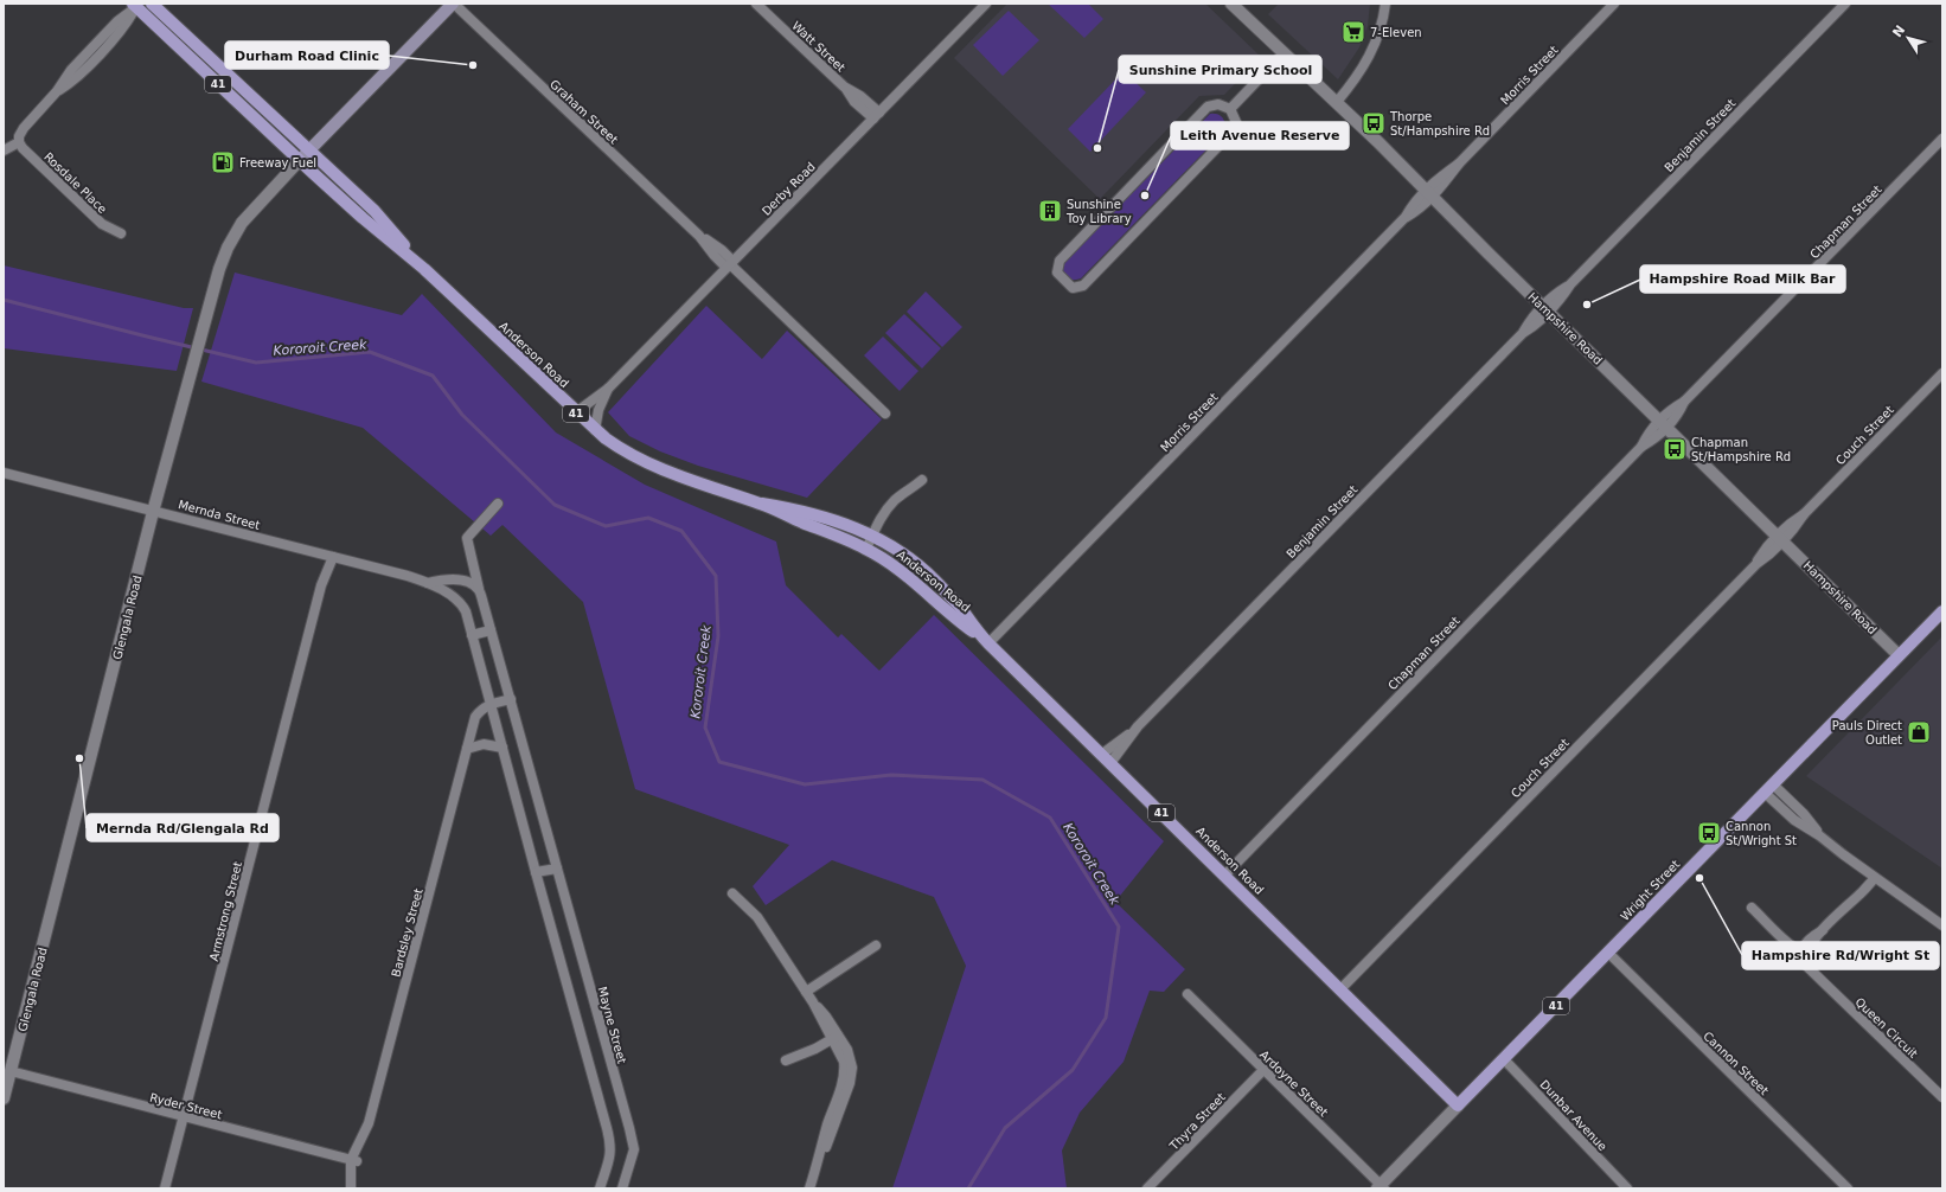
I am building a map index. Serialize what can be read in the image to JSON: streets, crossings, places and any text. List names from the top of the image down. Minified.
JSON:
{"streets":{"main road":["41","Anderson Road","Wright Street"],"street":["Watt Street","Morris Street","Graham Street","Benjamin Street","Rosdale Place","Derby Road","Chapman Street","Hampshire Road","Couch Street","Mernda Street","Glengala Road","Armstrong Street","Bardsley Street","Mayne Street","Queen Circuit","Cannon Street","Ardoyne Street","Ryder Street","Dunbar Avenue","Thyra Street"]},"crossings":[["Watt Street","Derby Road"],["Morris Street","Hampshire Road"],["Morris Street","Anderson Road"],["Graham Street","Derby Road"],["Benjamin Street","Hampshire Road"],["Benjamin Street","Anderson Road"],["Derby Road","Anderson Road"],["Chapman Street","Hampshire Road"],["Chapman Street","Anderson Road"],["Hampshire Road","Couch Street"],["Hampshire Road","Wright Street"],["Anderson Road","Couch Street"],["Anderson Road","Glengala Road"],["Anderson Road","Wright Street"],["Mernda Street","Glengala Road"],["Mernda Street","Armstrong Street"],["Glengala Road","Ryder Street"],["Wright Street","Cannon Street"],["Wright Street","Ardoyne Street"],["Wright Street","Dunbar Avenue"],["Armstrong Street","Ryder Street"],["Bardsley Street","Ryder Street"],["Ardoyne Street","Thyra Street"]],"water":["Kororoit Creek"],"places":{"supermarket":["7-Eleven"],"other":["Durham Road Clinic","Sunshine Primary School","Leith Avenue Reserve","Hampshire Road Milk Bar","Mernda Rd/Glengala Rd","Hampshire Rd/Wright St"],"bus stop":["Thorpe St/Hampshire Rd","Chapman St/Hampshire Rd","Cannon St/Wright St"],"fuel station":["Freeway Fuel"],"building":["Sunshine Toy Library"],"shop":["Pauls Direct Outlet"]},"north":"top left"}
